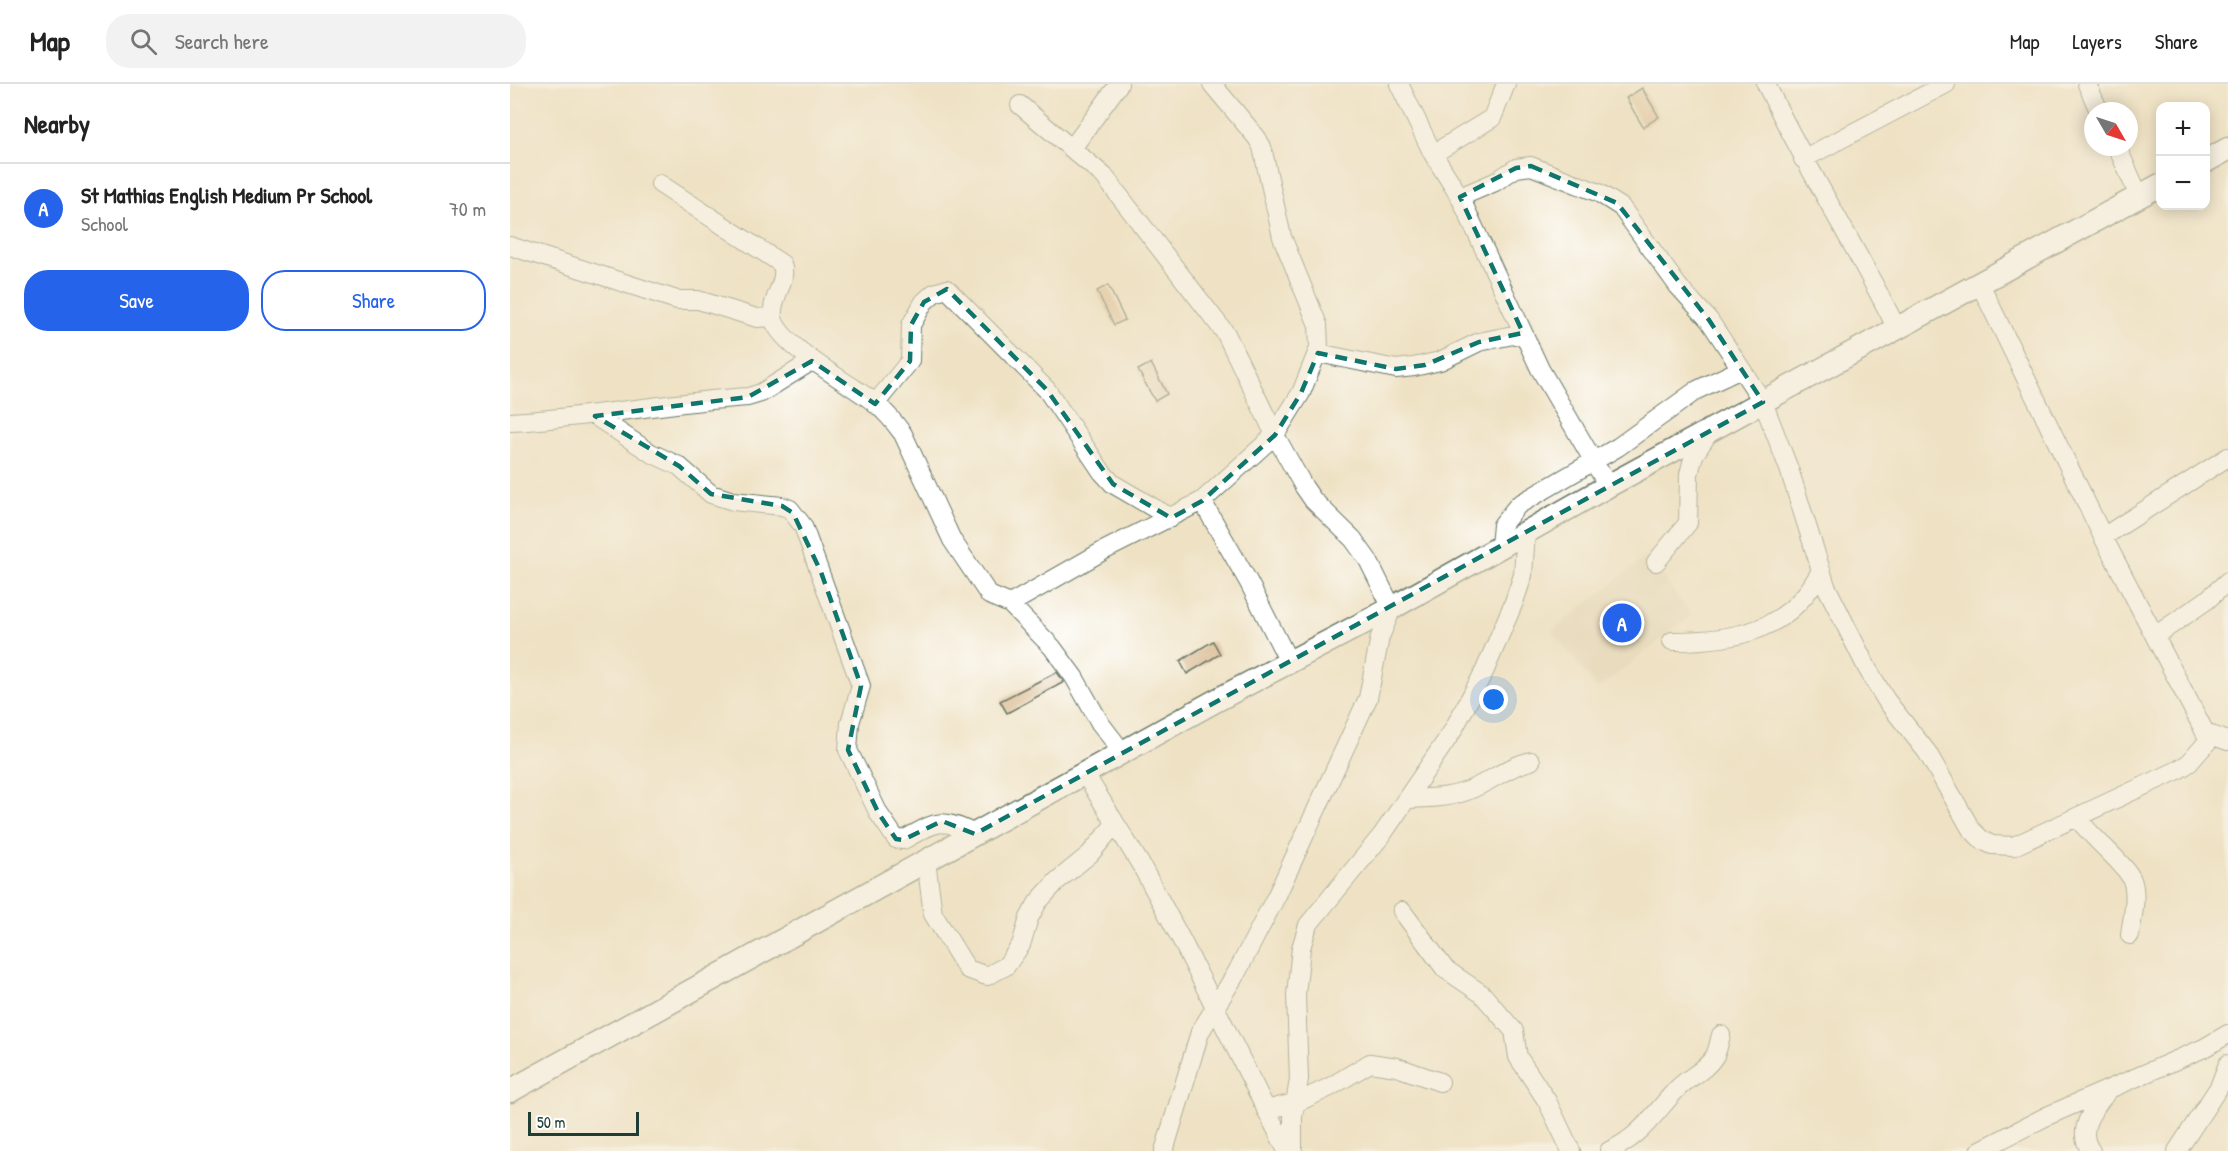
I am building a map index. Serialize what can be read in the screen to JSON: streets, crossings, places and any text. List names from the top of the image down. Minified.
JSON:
{"scale_bar":"50 m","north":"bottom right","page":{"header":"Map","search":"Search here","nav":["Map","Layers","Share"],"heading":"Nearby","map_buttons":["+","−"],"list":[{"mark":"A","name":"St Mathias English Medium Pr School","note":"School","value":"70 m"}],"buttons":["Save","Share"],"pins":"A","scale":"50 m"}}
